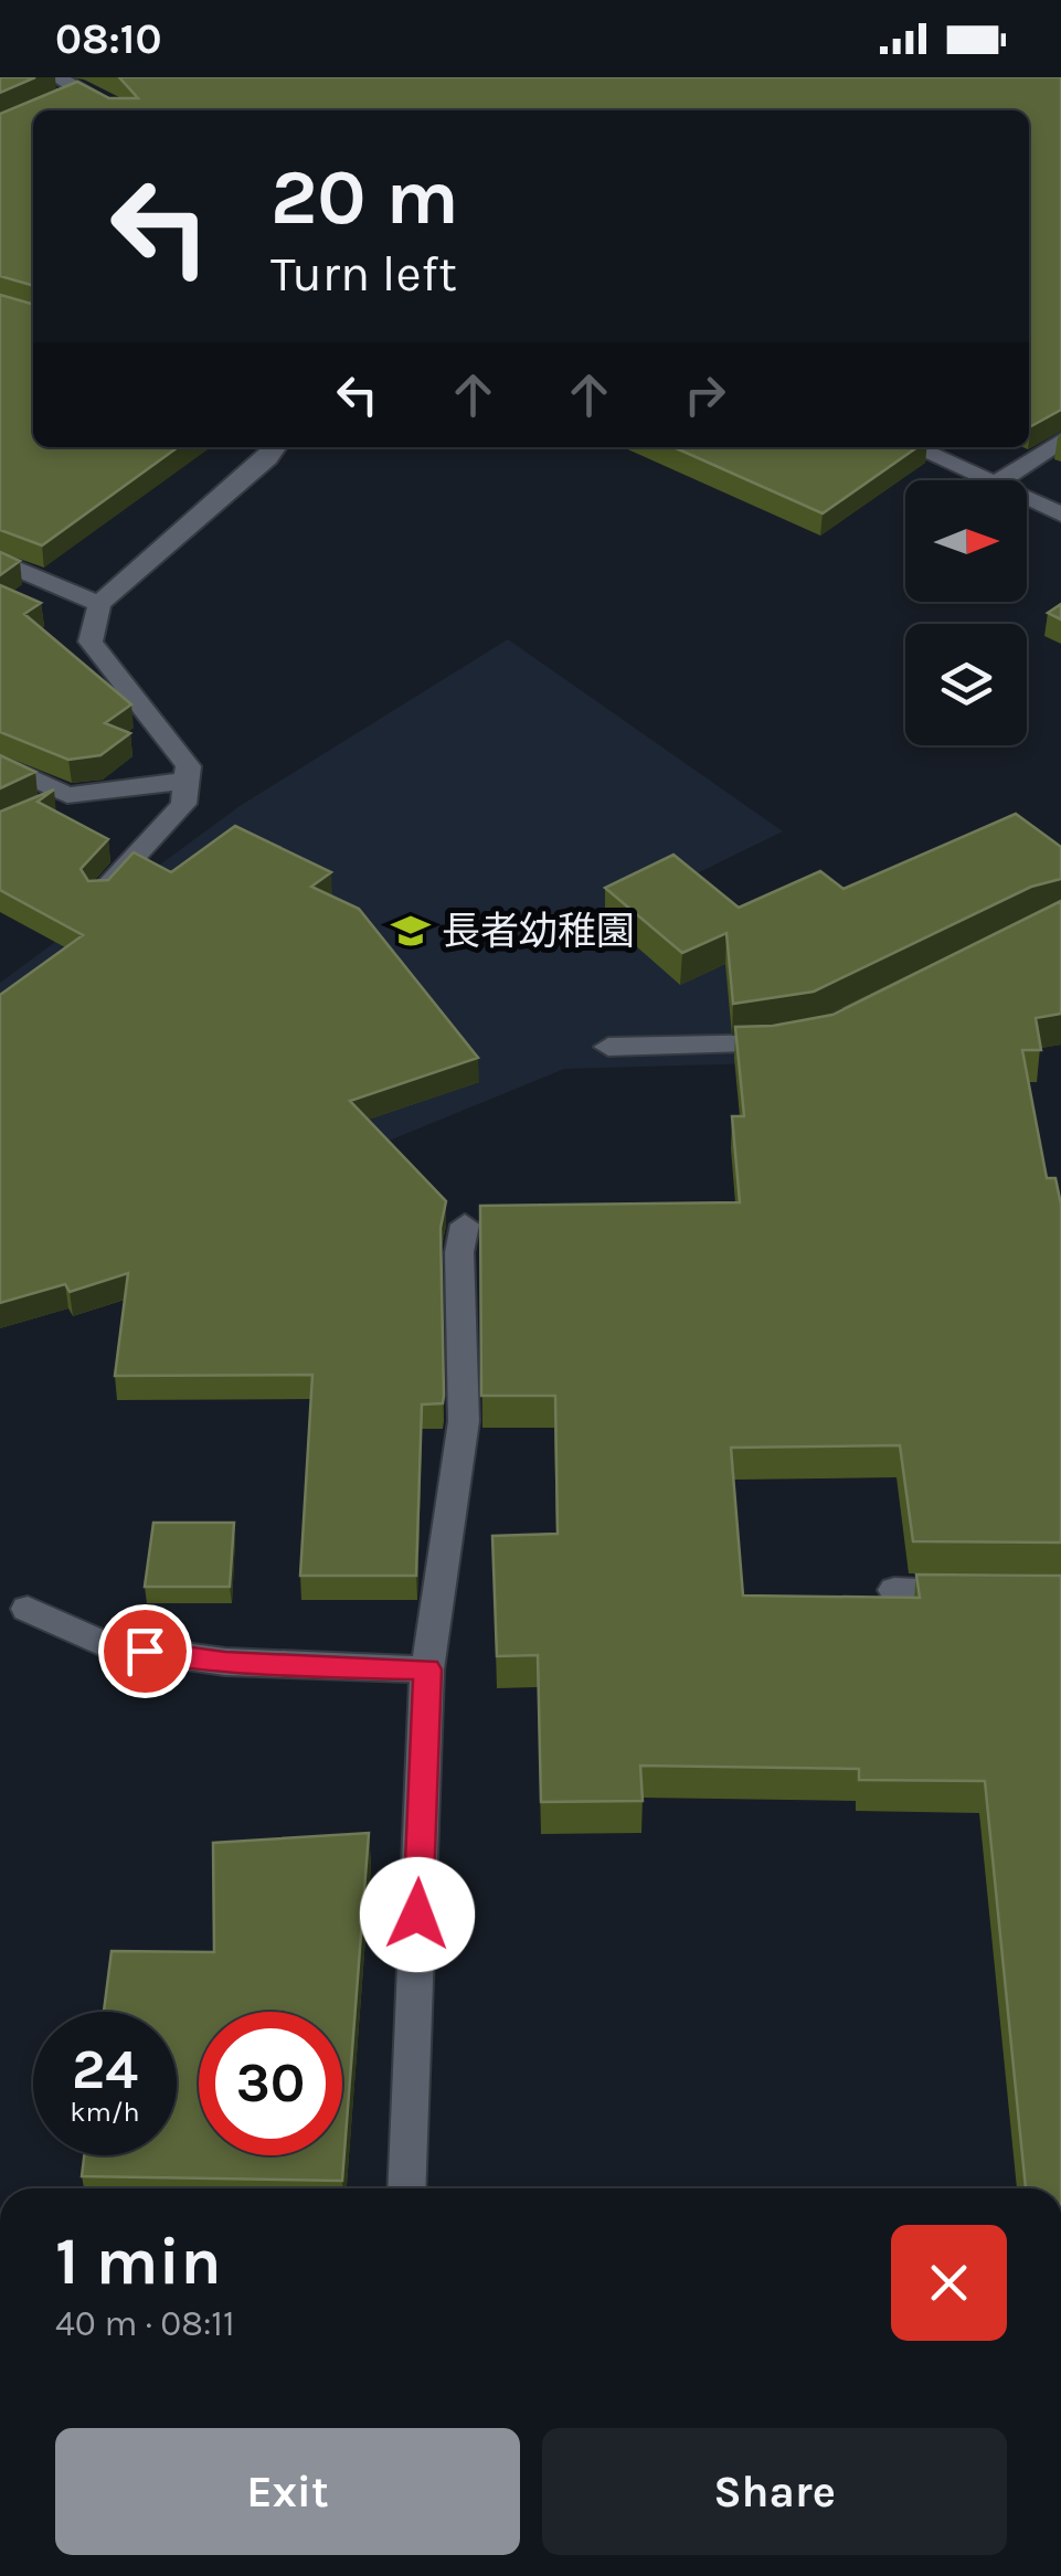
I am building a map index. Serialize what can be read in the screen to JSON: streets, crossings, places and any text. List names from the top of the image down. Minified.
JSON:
{"places":{"school or university":["長者幼稚園"]},"north":"right","page":{"status":"08:10","turn":["20 m","Turn left"],"speed":"24 km/h","limit":"30","heading":["1 min","40 m · 08:11"],"buttons":["Exit","Share"]}}
